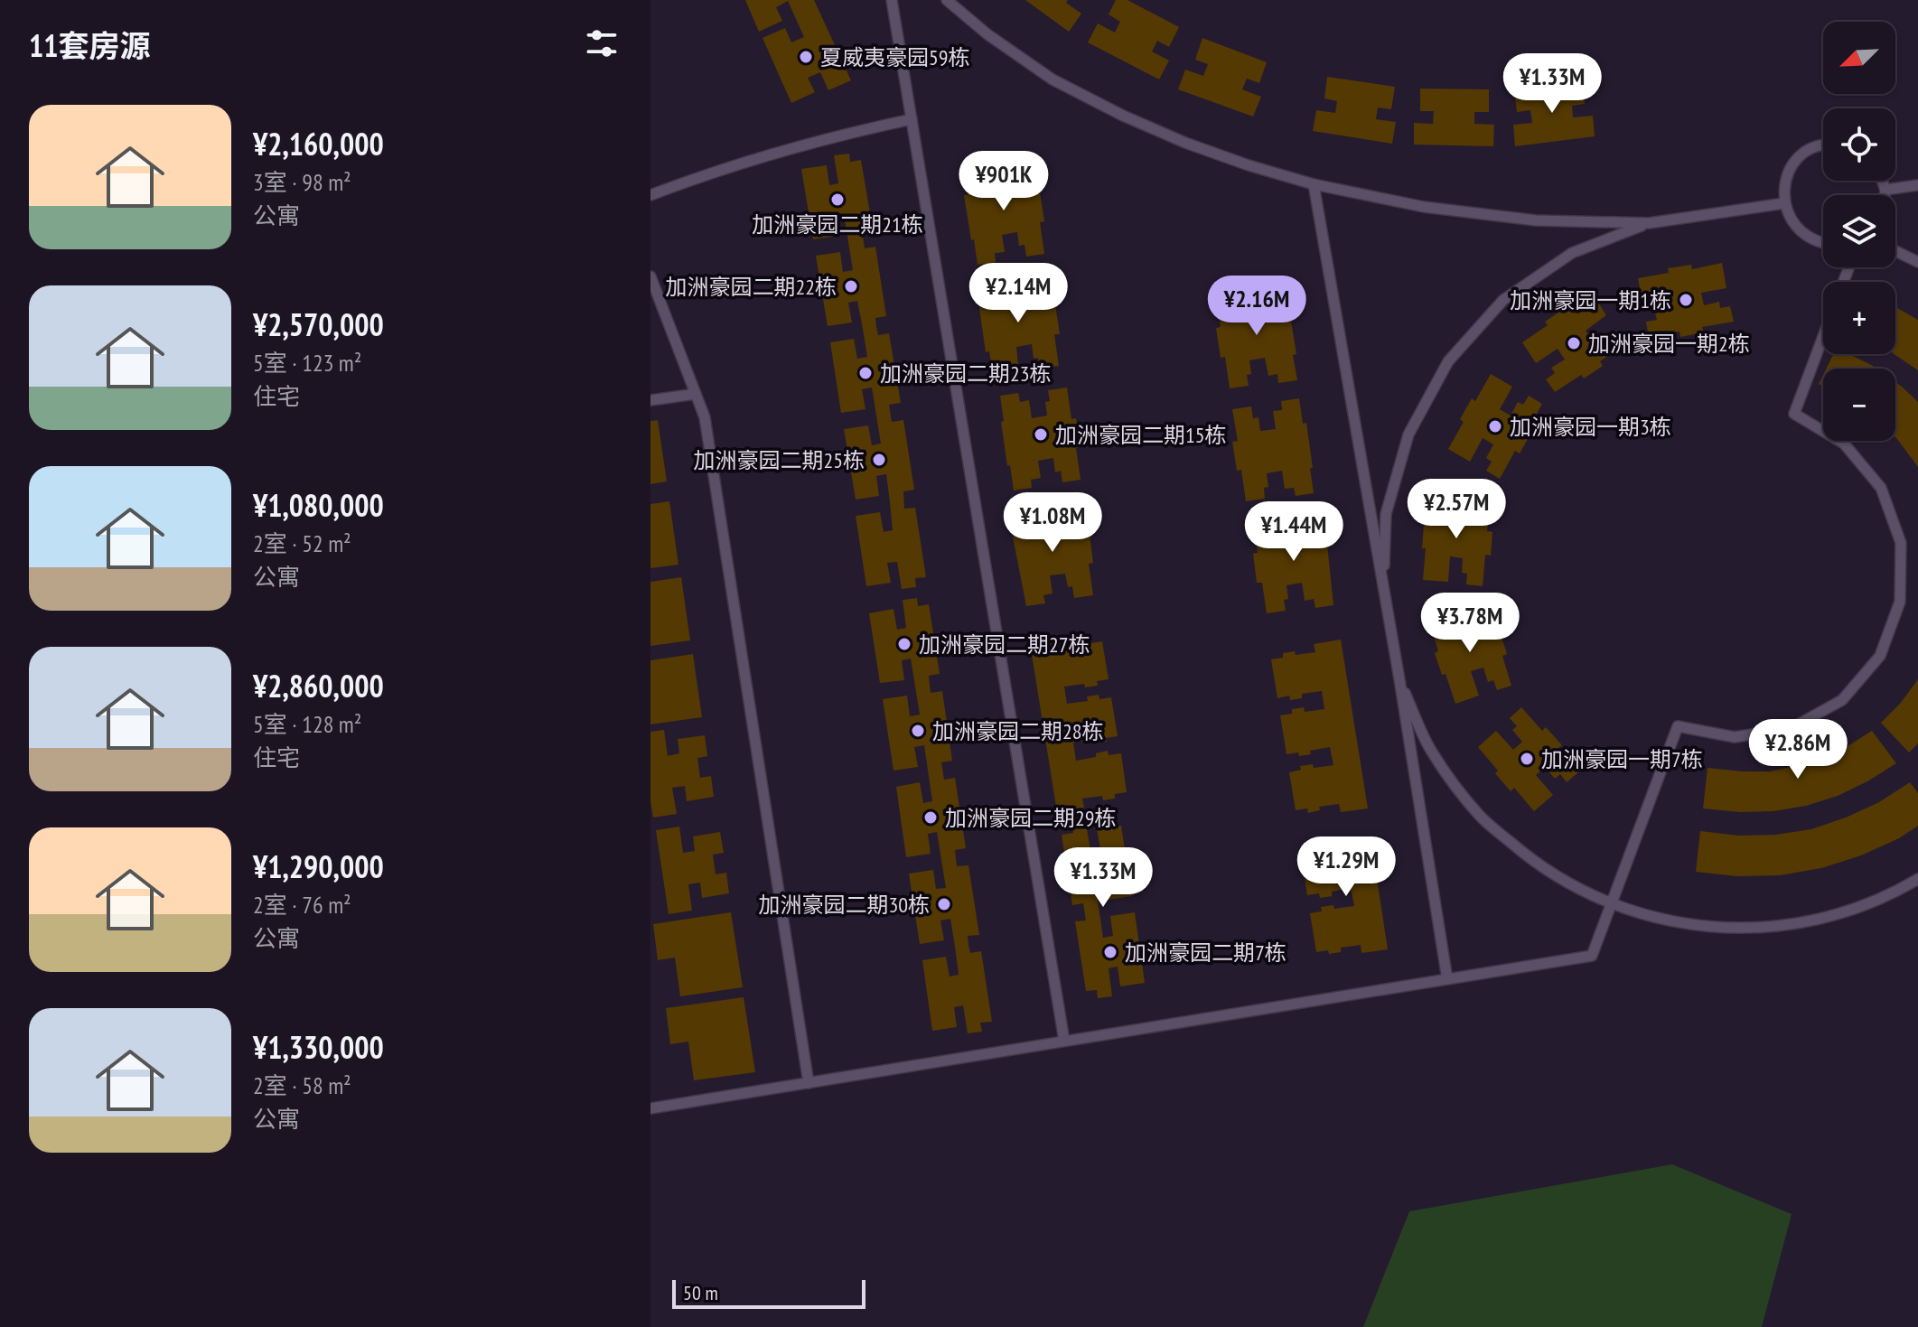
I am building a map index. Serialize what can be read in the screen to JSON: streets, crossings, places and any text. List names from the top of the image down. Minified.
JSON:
{"places":["夏威夷豪园59栋","加洲豪园二期21栋","加洲豪园二期22栋","加洲豪园一期1栋","加洲豪园一期2栋","加洲豪园二期23栋","加洲豪园一期3栋","加洲豪园二期15栋","加洲豪园二期25栋","加洲豪园二期27栋","加洲豪园二期28栋","加洲豪园一期7栋","加洲豪园二期29栋","加洲豪园二期30栋","加洲豪园二期7栋"],"scale_bar":"50 m","north":"bottom left","page":{"heading":"11套房源","map_buttons":["+","−"],"price":["¥1.33M","¥901K","¥2.14M","¥2.16M","¥2.57M","¥1.08M","¥1.44M","¥3.78M","¥2.86M","¥1.29M","¥1.33M"],"list":[{"name":"¥2,160,000","note":"3室 · 98 m² · 公寓"},{"name":"¥2,570,000","note":"5室 · 123 m² · 住宅"},{"name":"¥1,080,000","note":"2室 · 52 m² · 公寓"},{"name":"¥2,860,000","note":"5室 · 128 m² · 住宅"},{"name":"¥1,290,000","note":"2室 · 76 m² · 公寓"},{"name":"¥1,330,000","note":"2室 · 58 m² · 公寓"}],"scale":"50 m"}}
